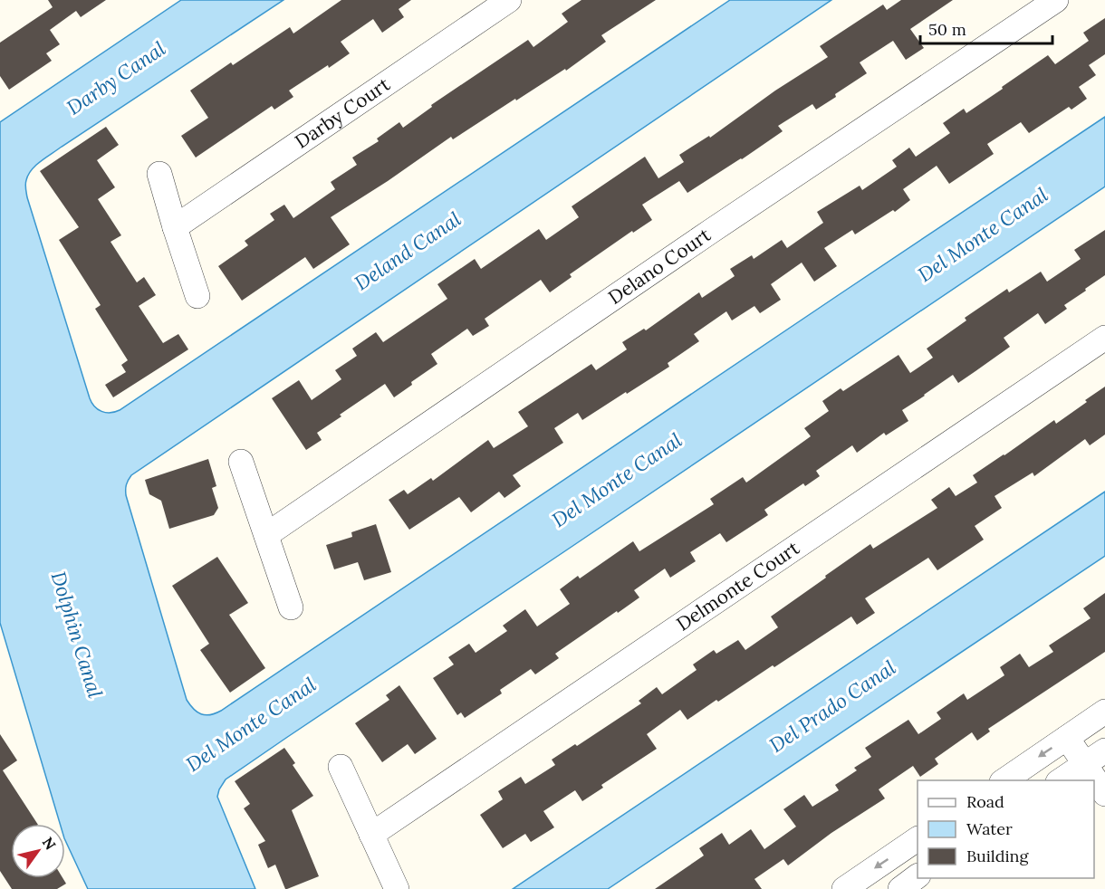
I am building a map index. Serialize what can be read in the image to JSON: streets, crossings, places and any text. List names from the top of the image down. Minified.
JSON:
{"streets":{"street":["Darby Court","Delano Court","Delmonte Court"]},"water":["Darby Canal","Del Monte Canal","Deland Canal","Dolphin Canal","Del Prado Canal"],"legend":["Road","Water","Building"],"scale_bar":"50 m","north":"top right"}
